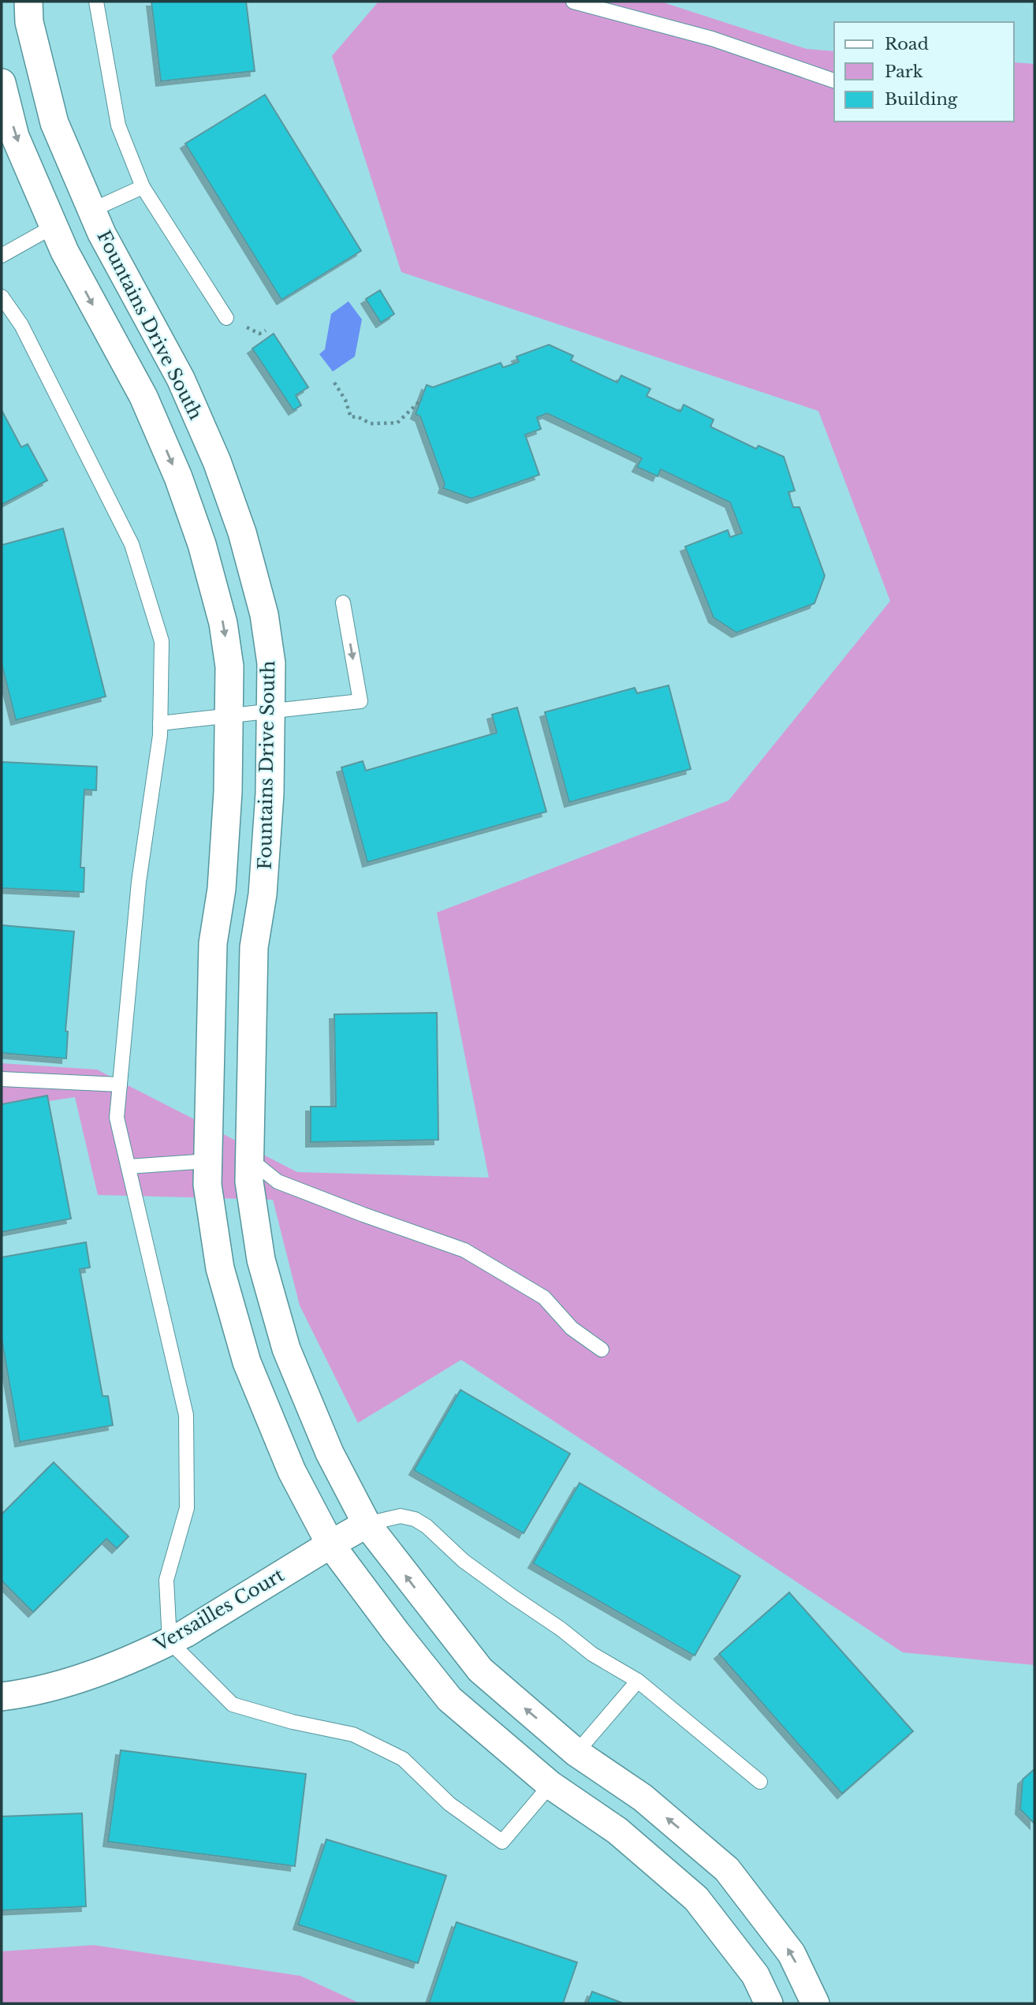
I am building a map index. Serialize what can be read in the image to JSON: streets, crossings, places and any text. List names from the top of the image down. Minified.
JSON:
{"streets":{"street":["Fountains Drive South","Versailles Court"]},"crossings":[["Fountains Drive South","Versailles Court"]],"legend":["Road","Park","Building"]}
